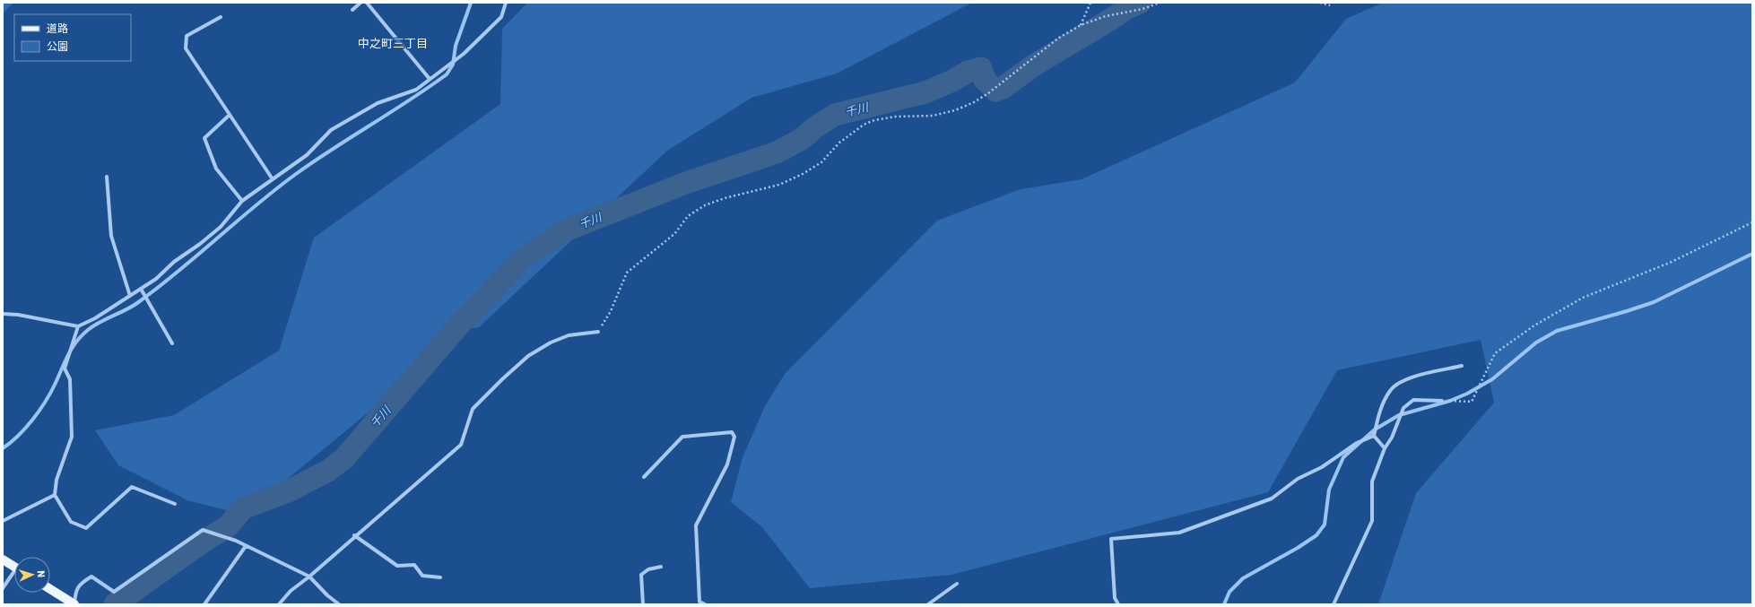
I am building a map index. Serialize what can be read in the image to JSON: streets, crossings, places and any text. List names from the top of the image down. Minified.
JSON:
{"districts":["中之町三丁目"],"water":["千川"],"legend":["道路","公園"],"north":"right"}
